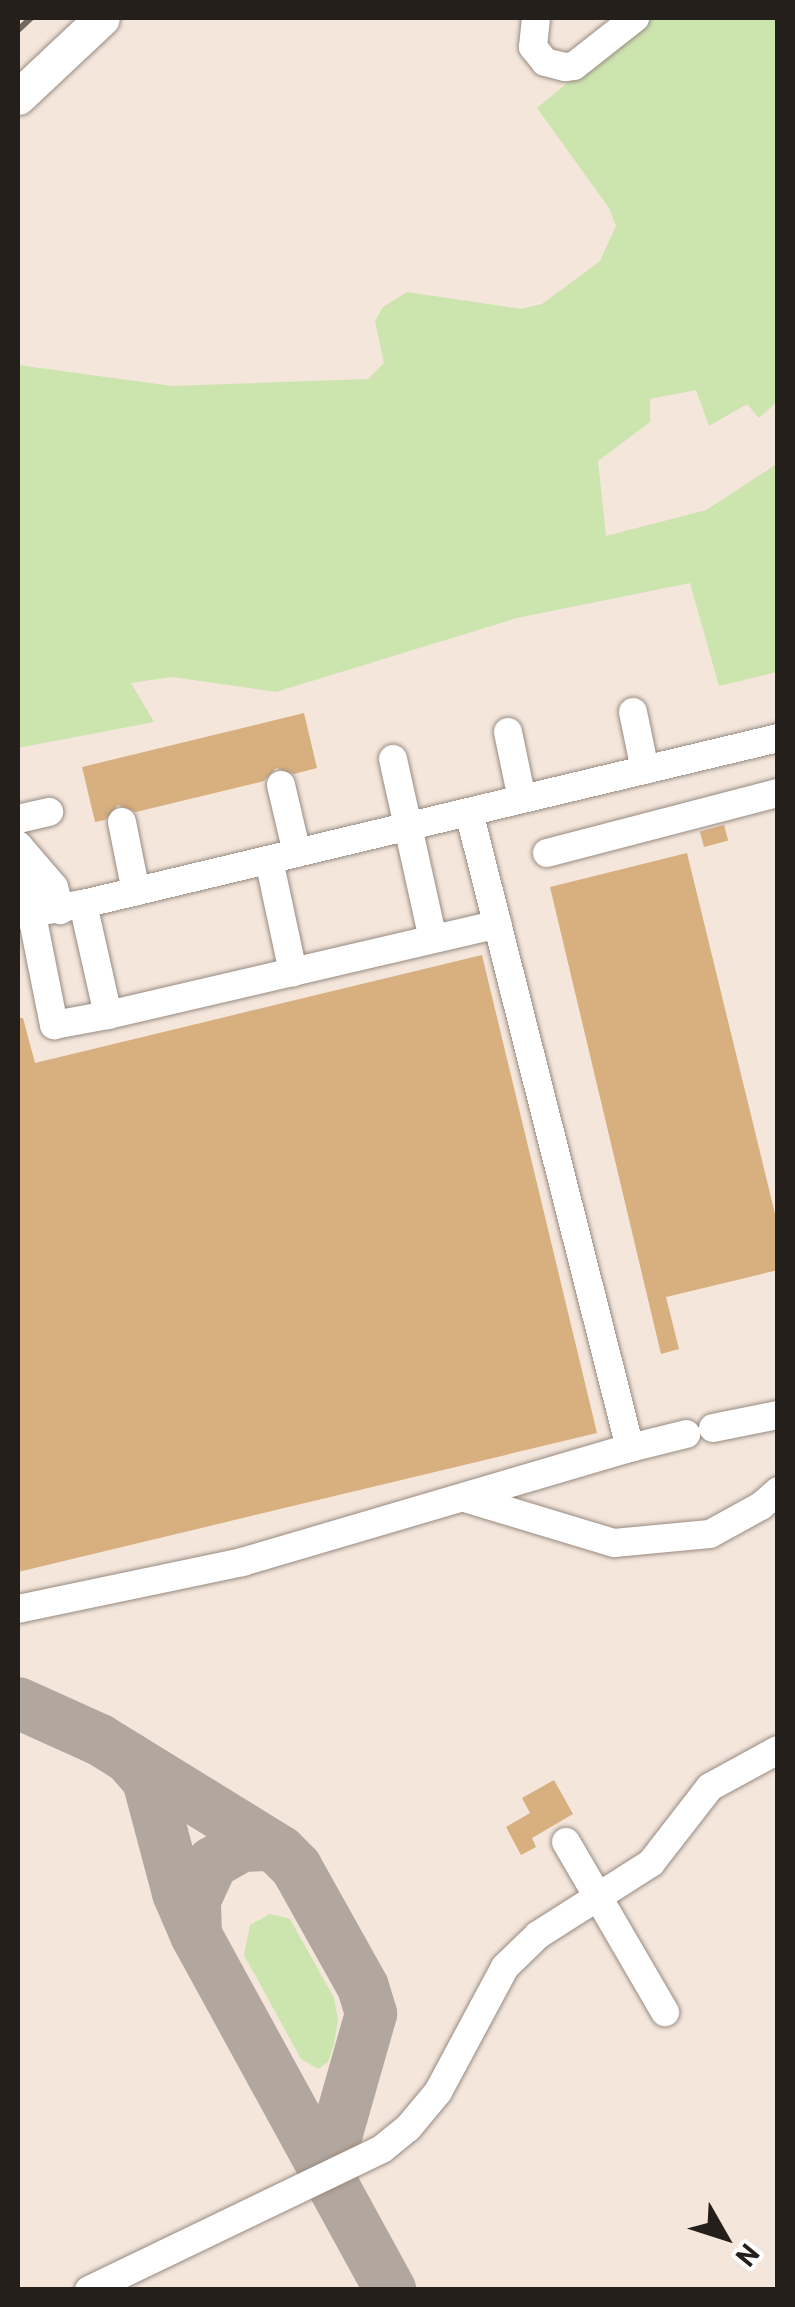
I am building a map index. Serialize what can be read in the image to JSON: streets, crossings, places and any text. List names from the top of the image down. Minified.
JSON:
{"north":"bottom right"}
